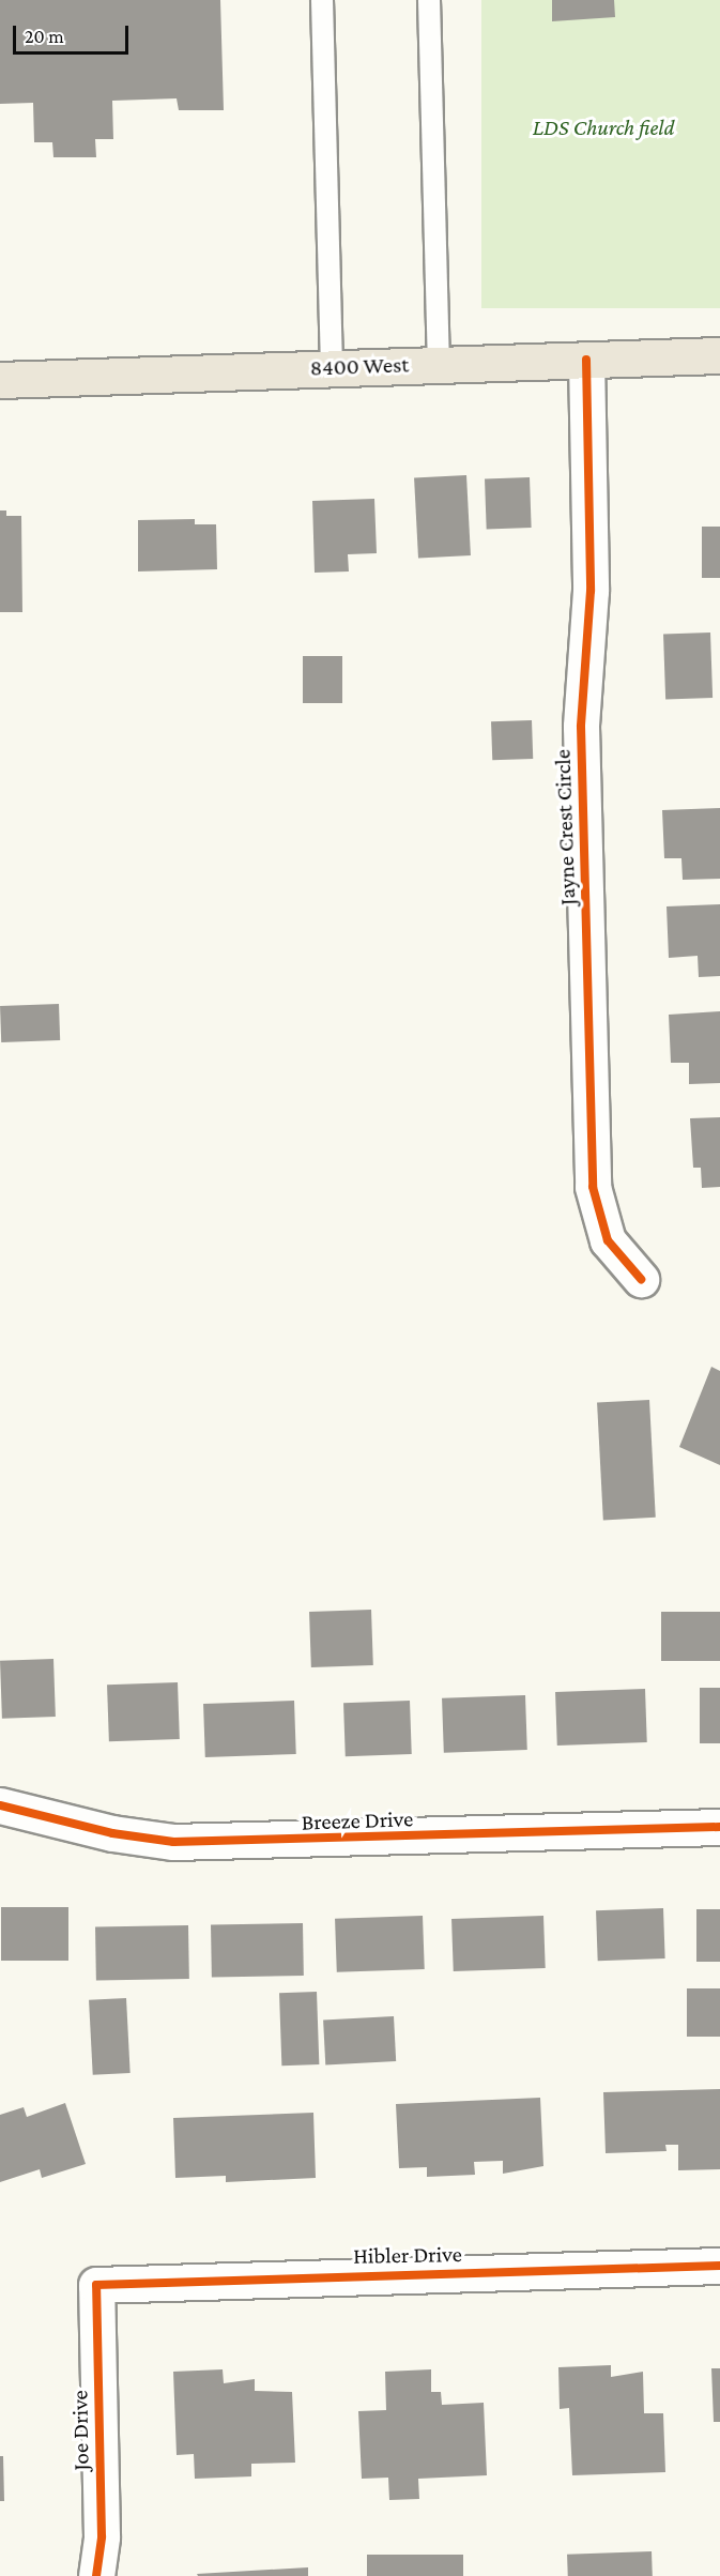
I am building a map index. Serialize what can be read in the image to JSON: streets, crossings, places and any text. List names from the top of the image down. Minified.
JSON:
{"streets":{"main road":["8400 West"],"street":["Jayne Crest Circle","Breeze Drive","Hibler Drive","Joe Drive"]},"crossings":[["8400 West","Jayne Crest Circle"],["Hibler Drive","Joe Drive"]],"parks":["LDS Church field"],"scale_bar":"20 m"}
